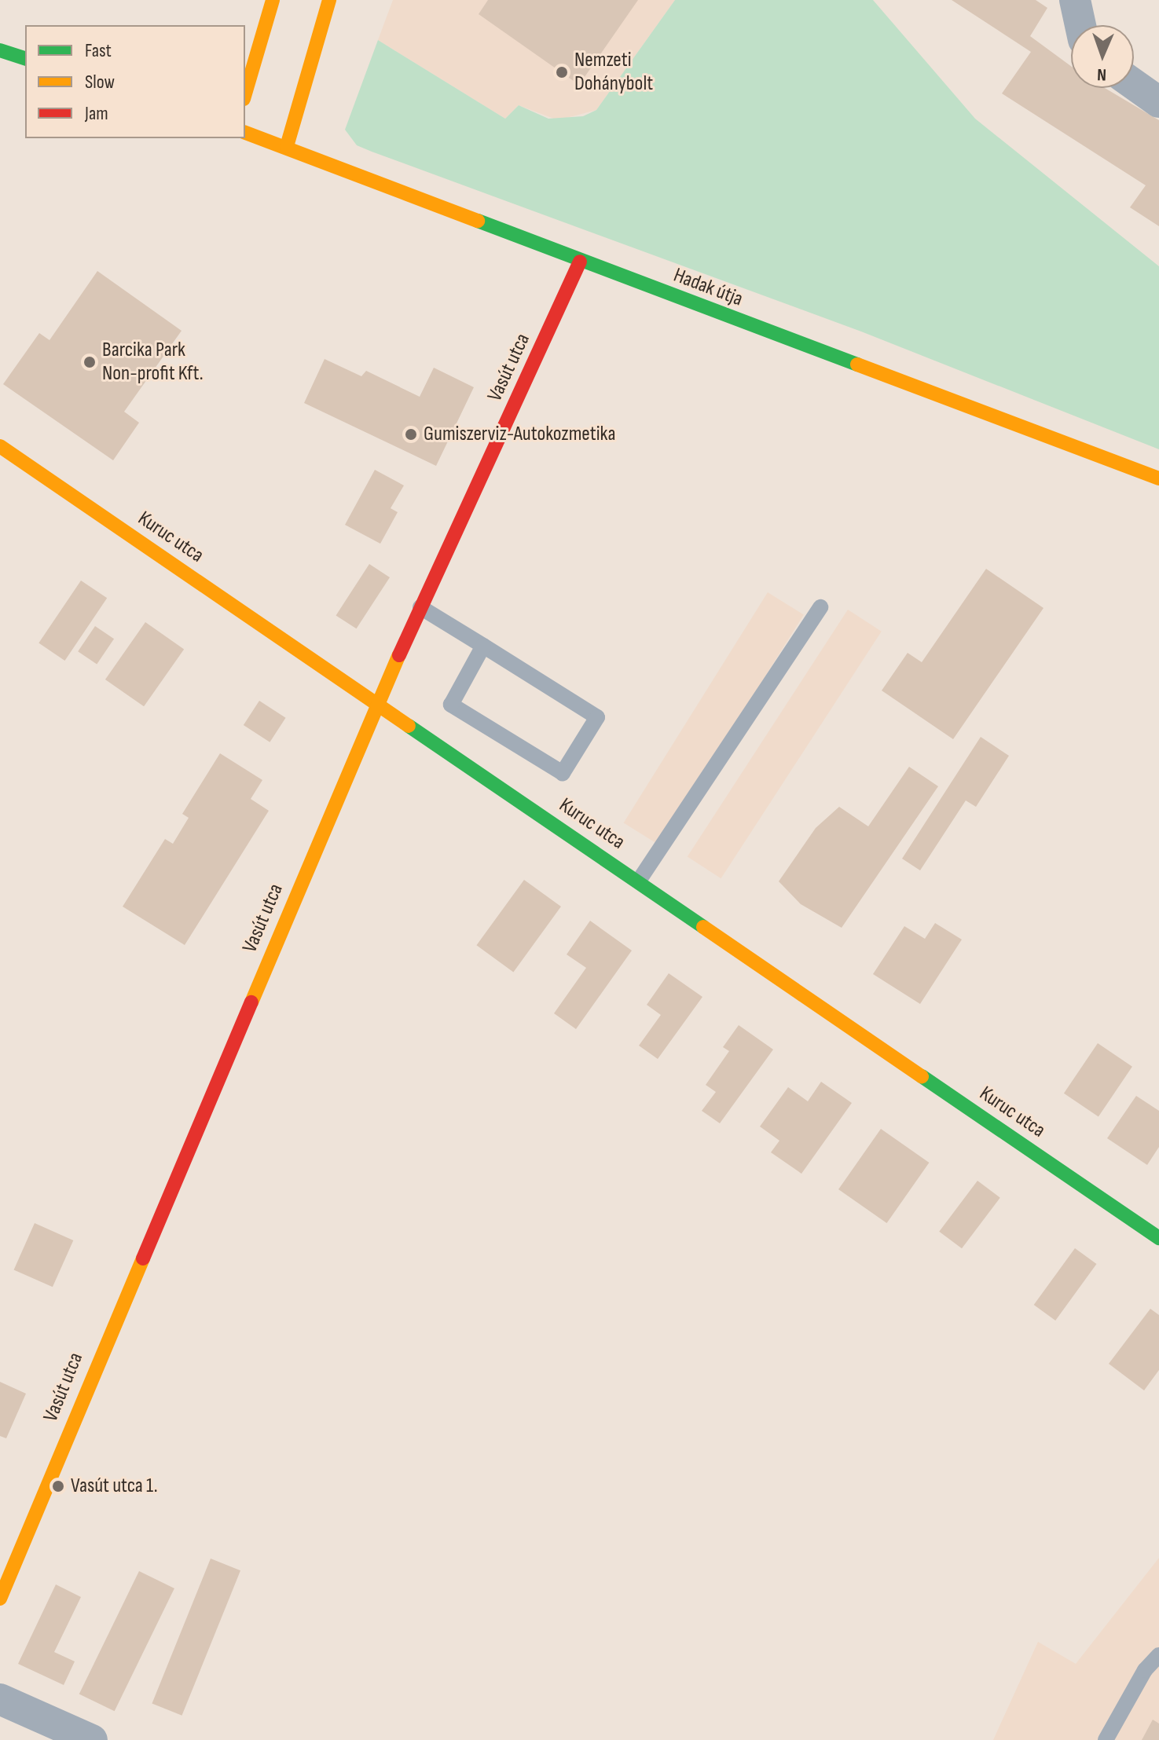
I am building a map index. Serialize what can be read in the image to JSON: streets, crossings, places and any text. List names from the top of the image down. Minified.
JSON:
{"streets":{"street":["Hadak útja","Vasút utca","Kuruc utca"]},"crossings":[["Hadak útja","Vasút utca"],["Vasút utca","Kuruc utca"]],"places":["Nemzeti Dohánybolt","Barcika Park Non-profit Kft.","Gumiszerviz-Autokozmetika","Vasút utca 1."],"legend":["Fast","Slow","Jam"],"north":"bottom"}
